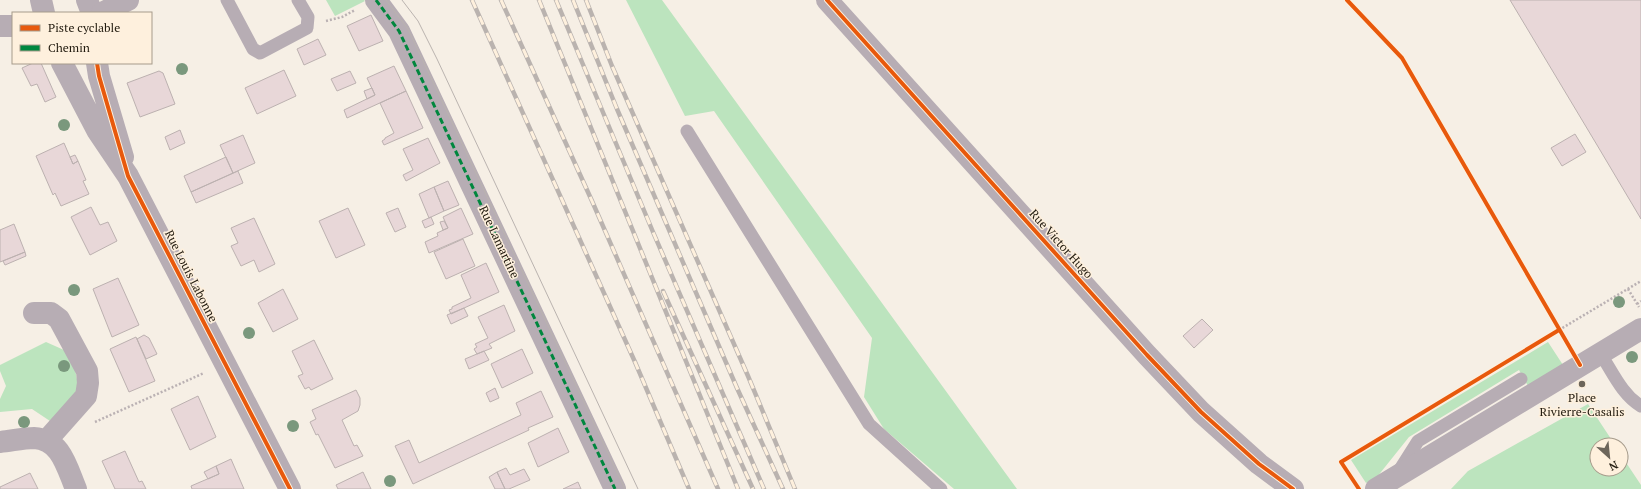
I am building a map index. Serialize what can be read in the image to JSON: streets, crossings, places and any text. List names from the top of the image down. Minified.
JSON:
{"streets":{"street":["Rue Lamartine","Rue Victor Hugo","Rue Louis Labonne"]},"places":["Place Rivierre-Casalis"],"legend":["Piste cyclable","Chemin"],"north":"bottom right"}
